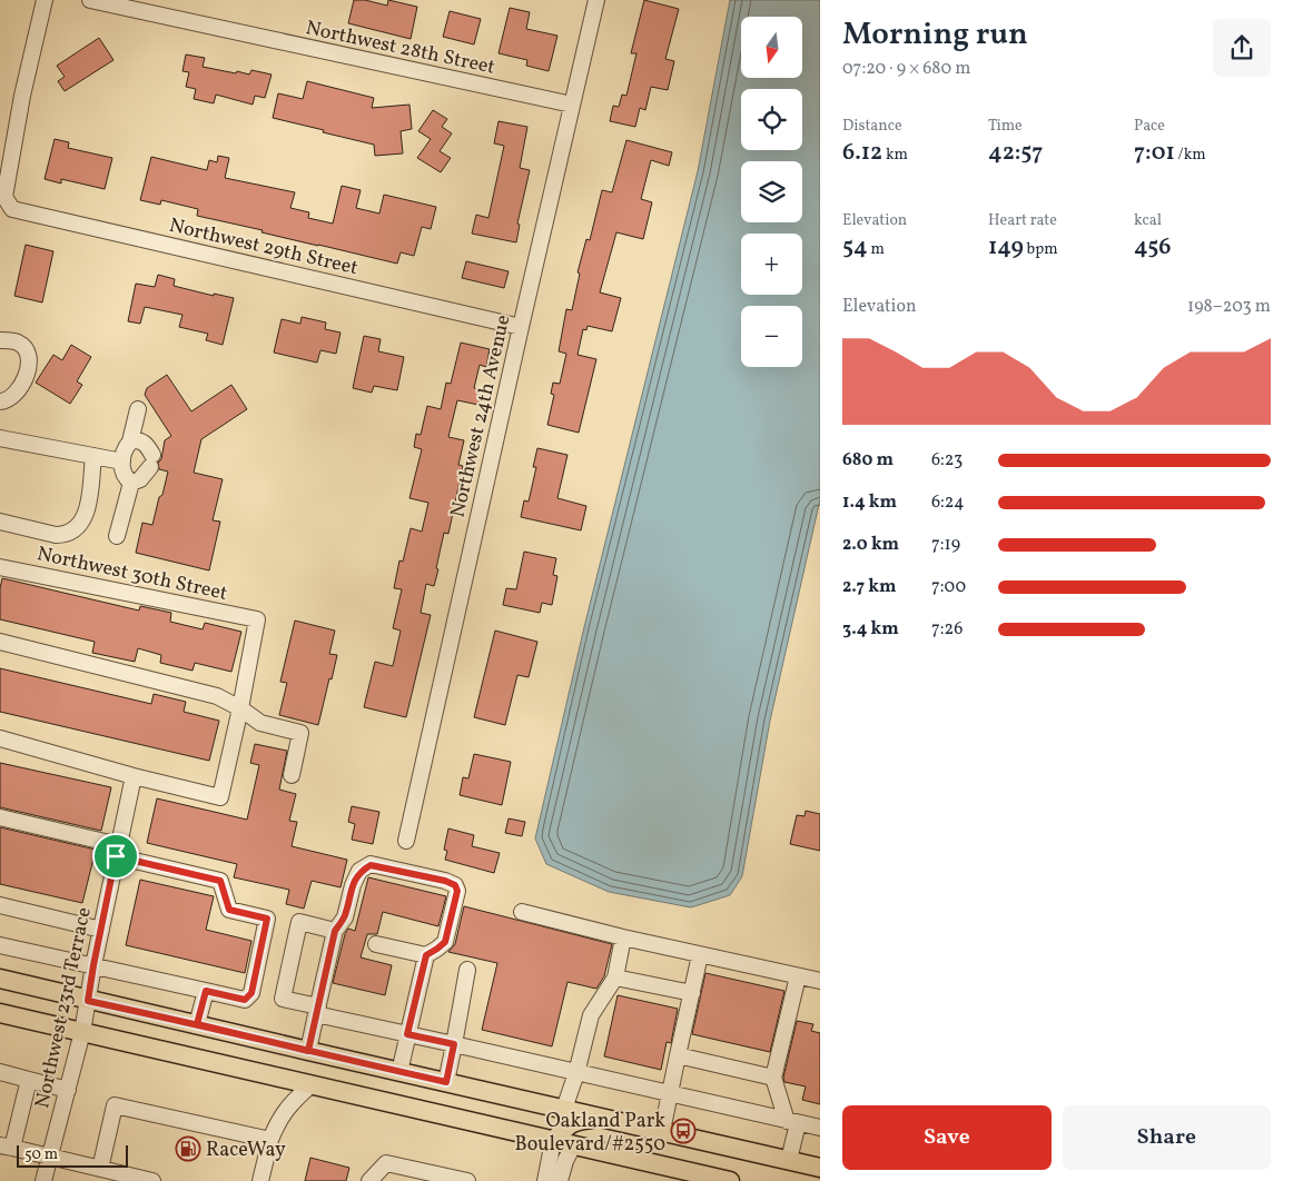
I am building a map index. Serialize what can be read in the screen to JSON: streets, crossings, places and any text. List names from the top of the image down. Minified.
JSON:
{"streets":{"street":["Northwest 28th Street","Northwest 29th Street","Northwest 24th Avenue","Northwest 30th Street","Northwest 23rd Terrace"]},"crossings":[["Northwest 28th Street","Northwest 24th Avenue"],["Northwest 29th Street","Northwest 24th Avenue"]],"places":{"bus stop":["Oakland Park Boulevard/#2550"],"fuel station":["RaceWay"]},"scale_bar":"50 m","north":"bottom","page":{"heading":["Morning run","07:20 · 9 × 680 m"],"map_buttons":["+","−"],"stats":[["Distance","6.12 km"],["Time","42:57"],["Pace","7:01 /km"],["Elevation","54 m"],["Heart rate","149 bpm"],["kcal","456"]],"chart":["Elevation","198–203 m"],"list":[{"name":"680 m","note":"6:23"},{"name":"1.4 km","note":"6:24"},{"name":"2.0 km","note":"7:19"},{"name":"2.7 km","note":"7:00"},{"name":"3.4 km","note":"7:26"}],"buttons":["Save","Share"],"scale":"50 m"}}
